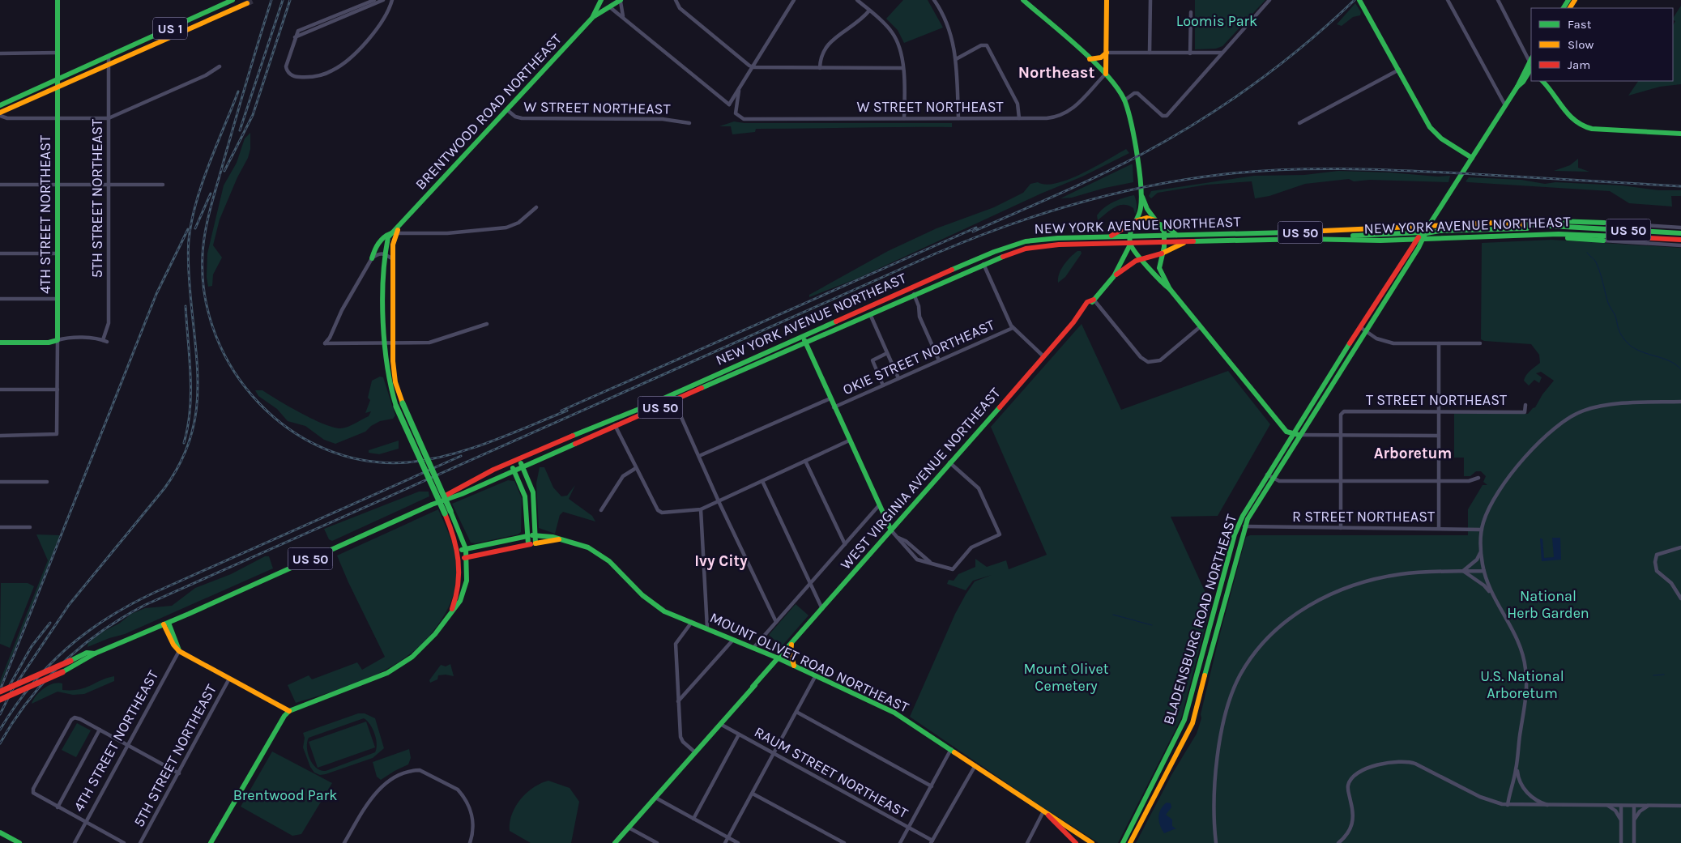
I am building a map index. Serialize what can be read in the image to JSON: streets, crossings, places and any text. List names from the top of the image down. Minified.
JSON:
{"streets":{"main road":["US 1","BRENTWOOD ROAD NORTHEAST","4TH STREET NORTHEAST","NEW YORK AVENUE NORTHEAST","US 50","WEST VIRGINIA AVENUE NORTHEAST","BLADENSBURG ROAD NORTHEAST","MOUNT OLIVET ROAD NORTHEAST"],"street":["W STREET NORTHEAST","5TH STREET NORTHEAST","OKIE STREET NORTHEAST","T STREET NORTHEAST","R STREET NORTHEAST","RAUM STREET NORTHEAST"]},"crossings":[["US 1","5TH STREET NORTHEAST"],["US 1","4TH STREET NORTHEAST"],["W STREET NORTHEAST","BRENTWOOD ROAD NORTHEAST"],["NEW YORK AVENUE NORTHEAST","WEST VIRGINIA AVENUE NORTHEAST"],["NEW YORK AVENUE NORTHEAST","BLADENSBURG ROAD NORTHEAST"],["WEST VIRGINIA AVENUE NORTHEAST","MOUNT OLIVET ROAD NORTHEAST"],["WEST VIRGINIA AVENUE NORTHEAST","RAUM STREET NORTHEAST"],["R STREET NORTHEAST","BLADENSBURG ROAD NORTHEAST"]],"districts":["Northeast","Arboretum","Ivy City"],"parks":["Loomis Park","National Herb Garden","Mount Olivet Cemetery","U.S. National Arboretum","Brentwood Park"],"legend":["Fast","Slow","Jam"]}
